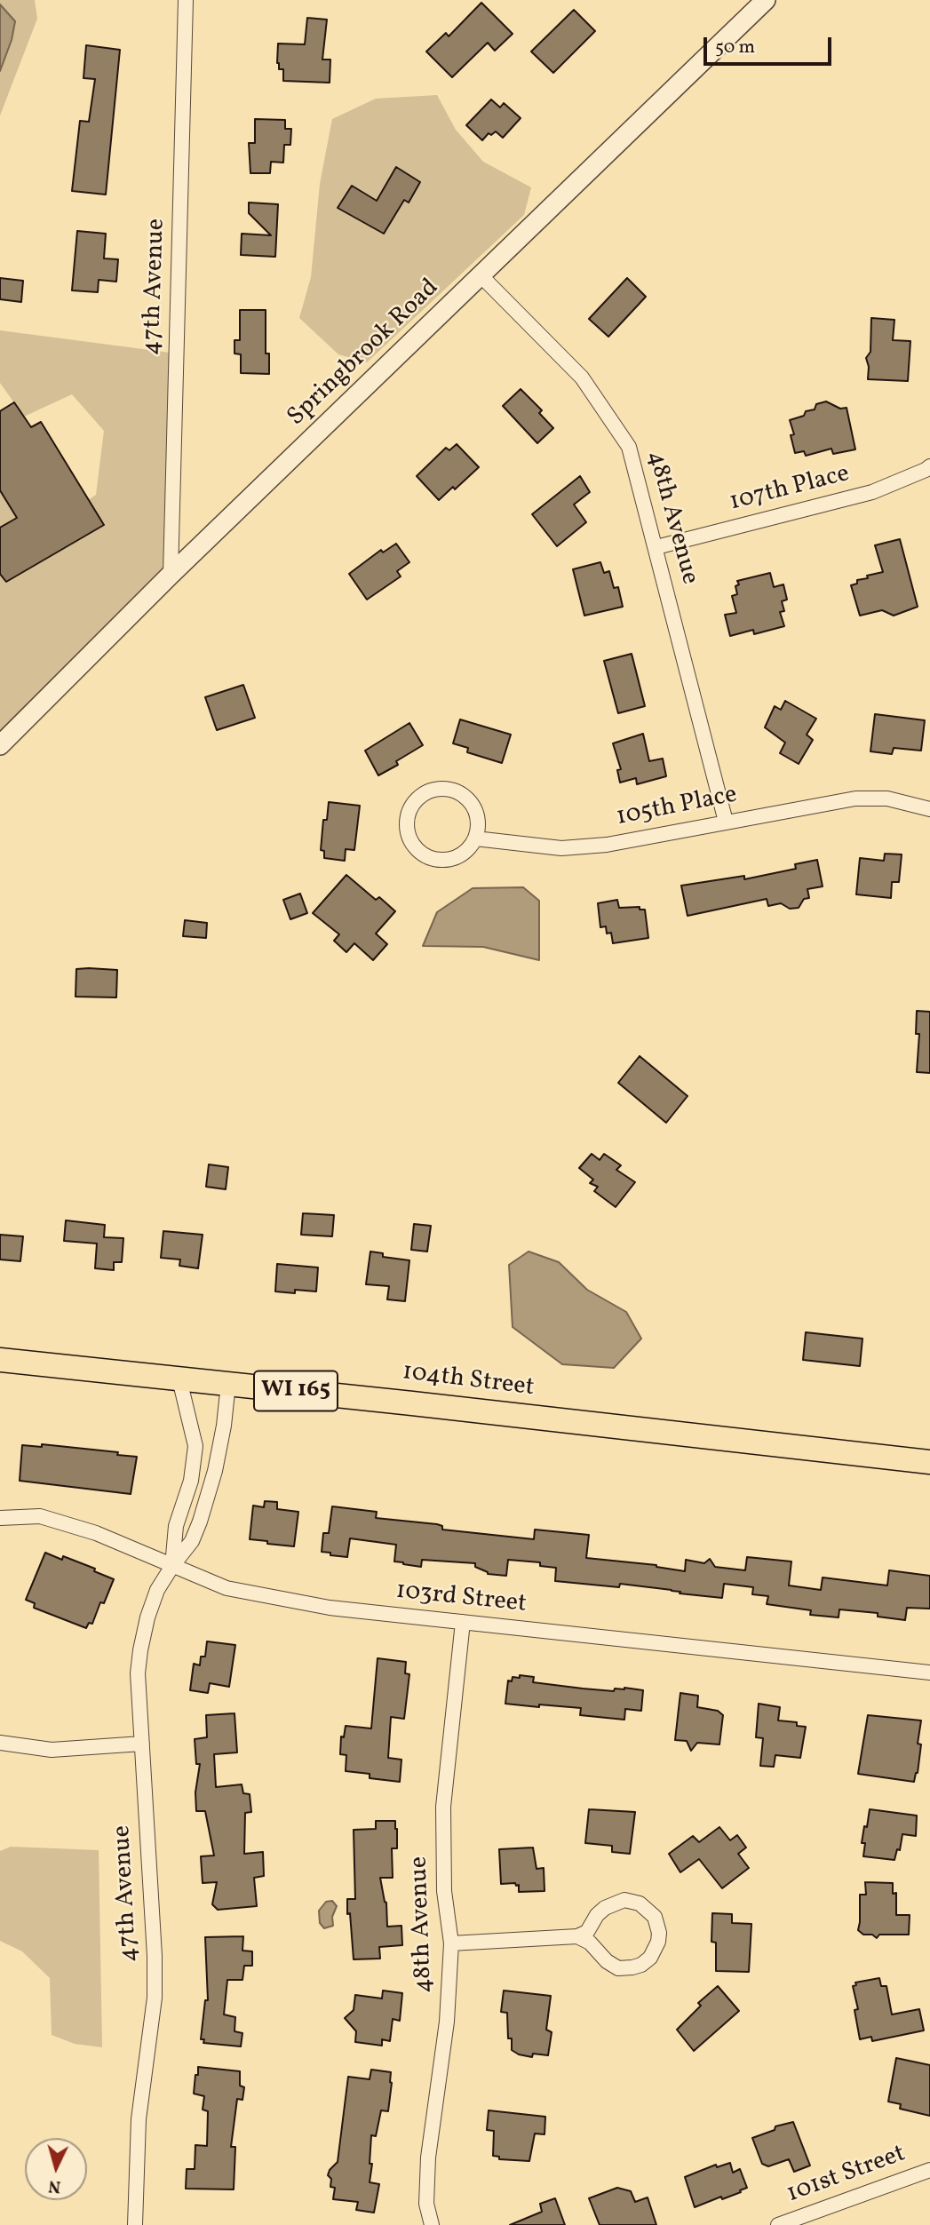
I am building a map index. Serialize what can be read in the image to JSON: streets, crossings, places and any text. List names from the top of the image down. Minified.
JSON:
{"streets":{"main road":["104th Street","WI 165"],"street":["47th Avenue","Springbrook Road","107th Place","48th Avenue","105th Place","103rd Street","101st Street"]},"crossings":[["47th Avenue","Springbrook Road"],["47th Avenue","104th Street"],["47th Avenue","103rd Street"],["Springbrook Road","48th Avenue"],["107th Place","48th Avenue"],["48th Avenue","105th Place"],["48th Avenue","103rd Street"]],"scale_bar":"50 m","north":"bottom"}
